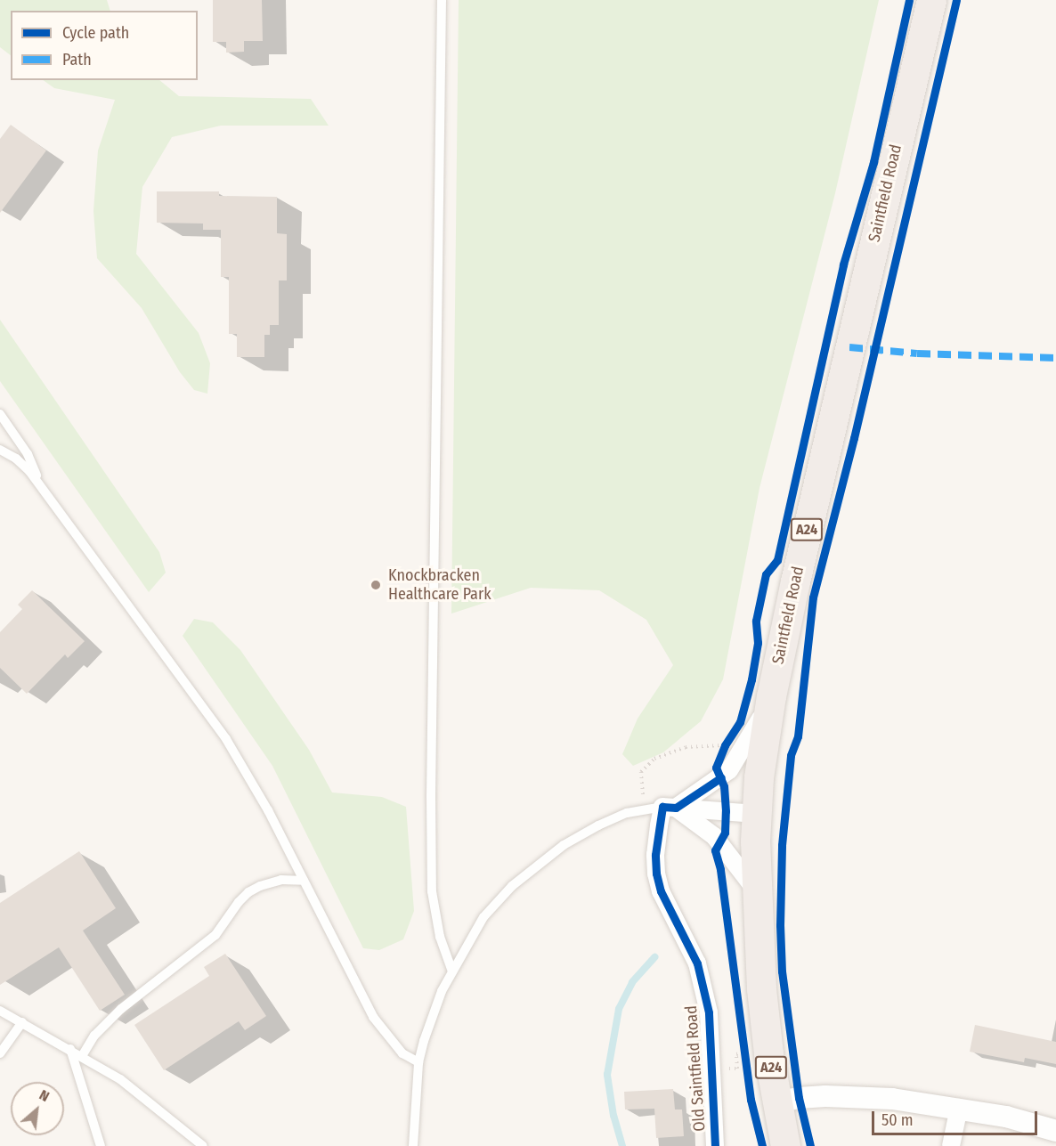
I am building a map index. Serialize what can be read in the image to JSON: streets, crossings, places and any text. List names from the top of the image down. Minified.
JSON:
{"streets":{"highway":["Saintfield Road","A24"],"street":["Old Saintfield Road"]},"places":["Knockbracken Healthcare Park"],"legend":["Cycle path","Path"],"scale_bar":"50 m","north":"top right"}
